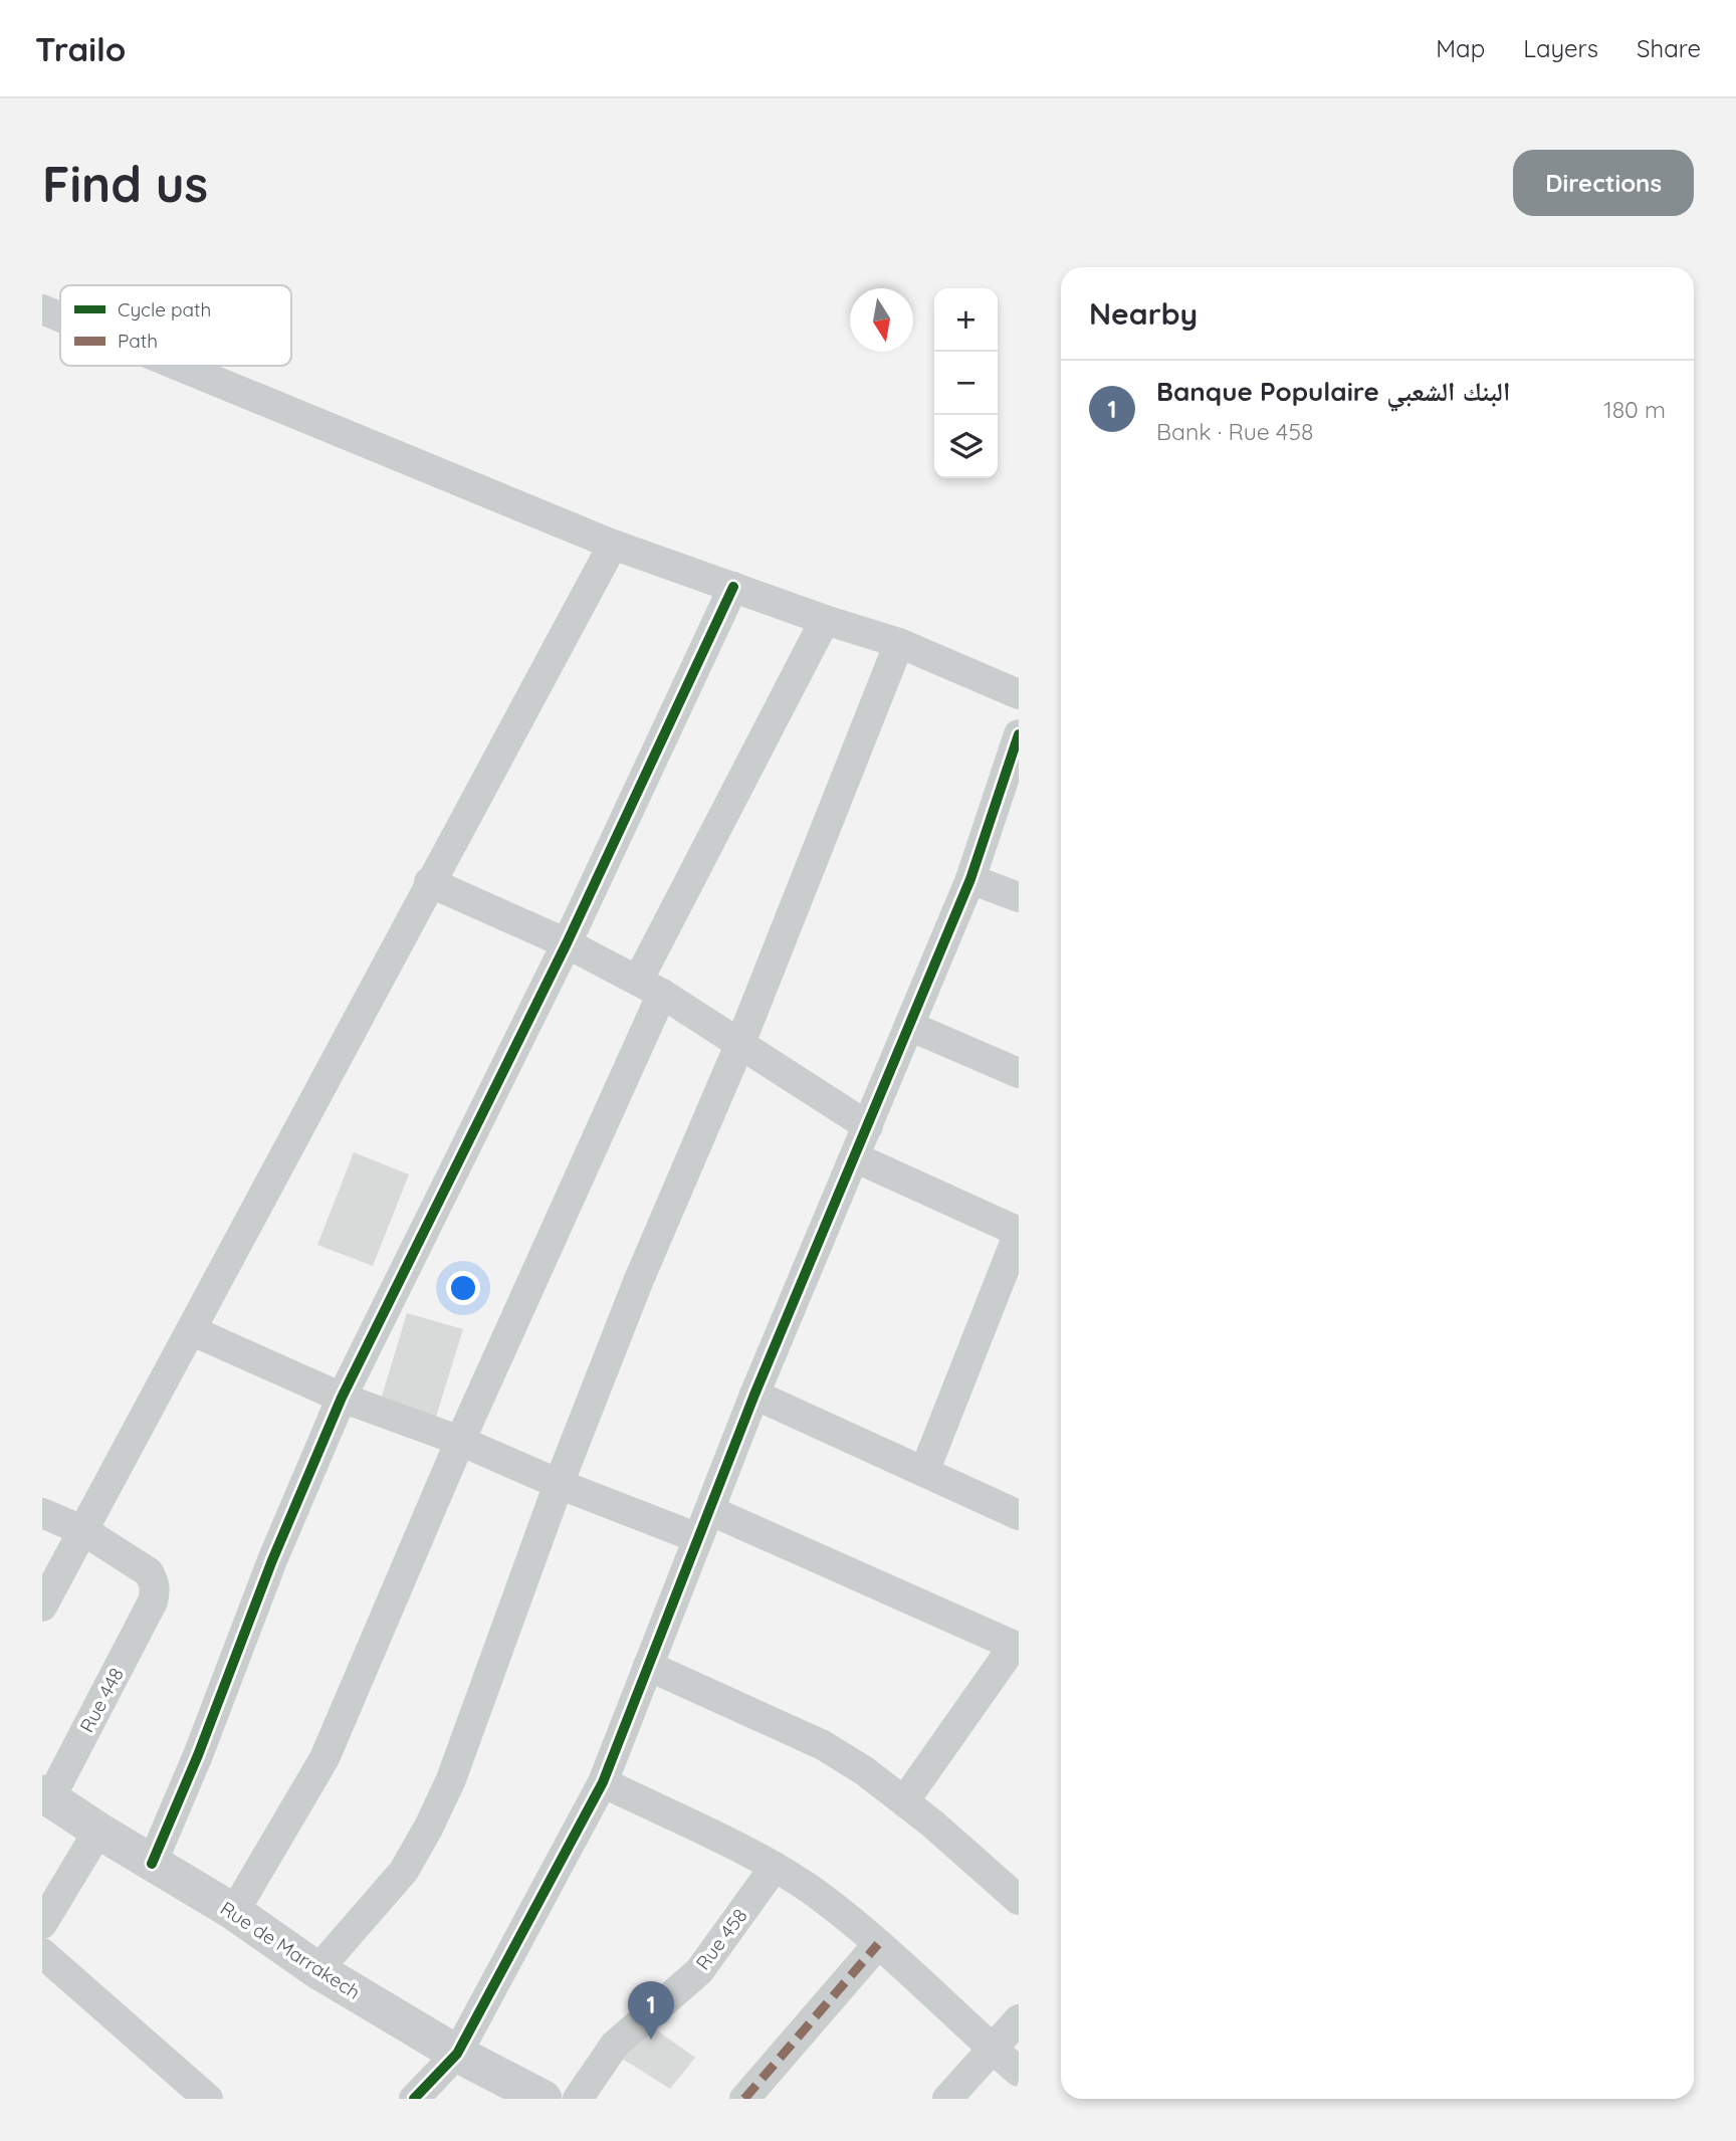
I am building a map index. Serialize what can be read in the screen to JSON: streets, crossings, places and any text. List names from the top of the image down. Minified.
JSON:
{"streets":{"street":["Rue 448","Rue 458","Rue de Marrakech"]},"crossings":[["Rue 448","Rue de Marrakech"]],"legend":["Cycle path","Path"],"north":"bottom","page":{"header":"Trailo","nav":["Map","Layers","Share"],"buttons":"Directions","title":"Find us","heading":"Nearby","map_buttons":["+","−"],"list":[{"mark":"1","name":"Banque Populaire البنك الشعبي","note":"Bank · Rue 458","value":"180 m"}],"pins":"1"}}
